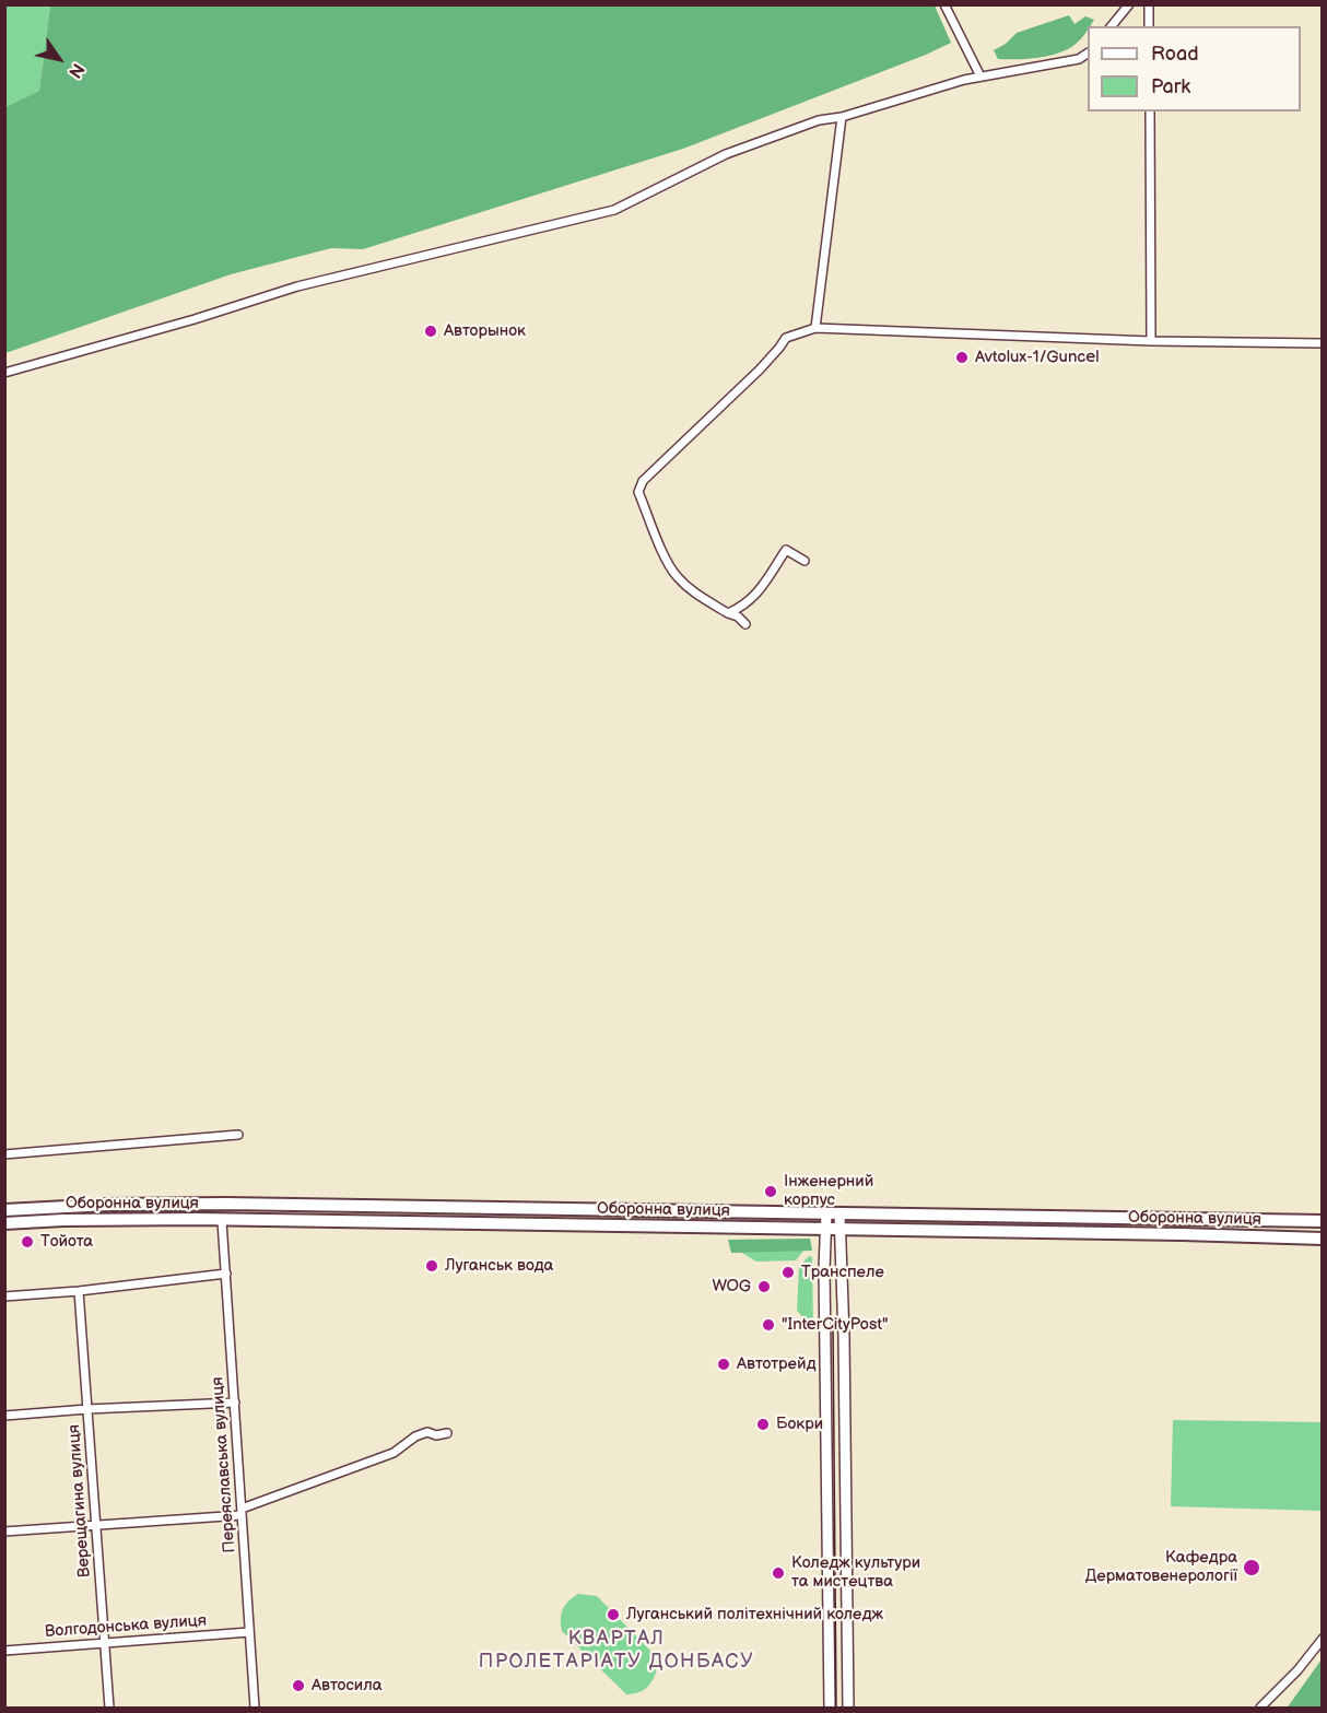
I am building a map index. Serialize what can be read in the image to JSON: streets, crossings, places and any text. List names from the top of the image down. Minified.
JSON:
{"streets":{"main road":["Оборонна вулиця"],"street":["Переяславська вулиця","Верещагина вулиця","Волгодонська вулиця"]},"crossings":[["Оборонна вулиця","Переяславська вулиця"],["Переяславська вулиця","Волгодонська вулиця"],["Верещагина вулиця","Волгодонська вулиця"]],"districts":["КВАРТАЛ ПРОЛЕТАРІАТУ ДОНБАСУ"],"places":["Авторынок","Avtolux-1/Guncel","Інженерний корпус","Тойота","Луганськ вода","Транспеле","WOG","\"InterCityPost\"","Автотрейд","Бокри","Кафедра Дерматовенерології","Коледж культури та мистецтва","Луганський політехнічний коледж","Автосила"],"legend":["Road","Park"],"north":"bottom right"}
